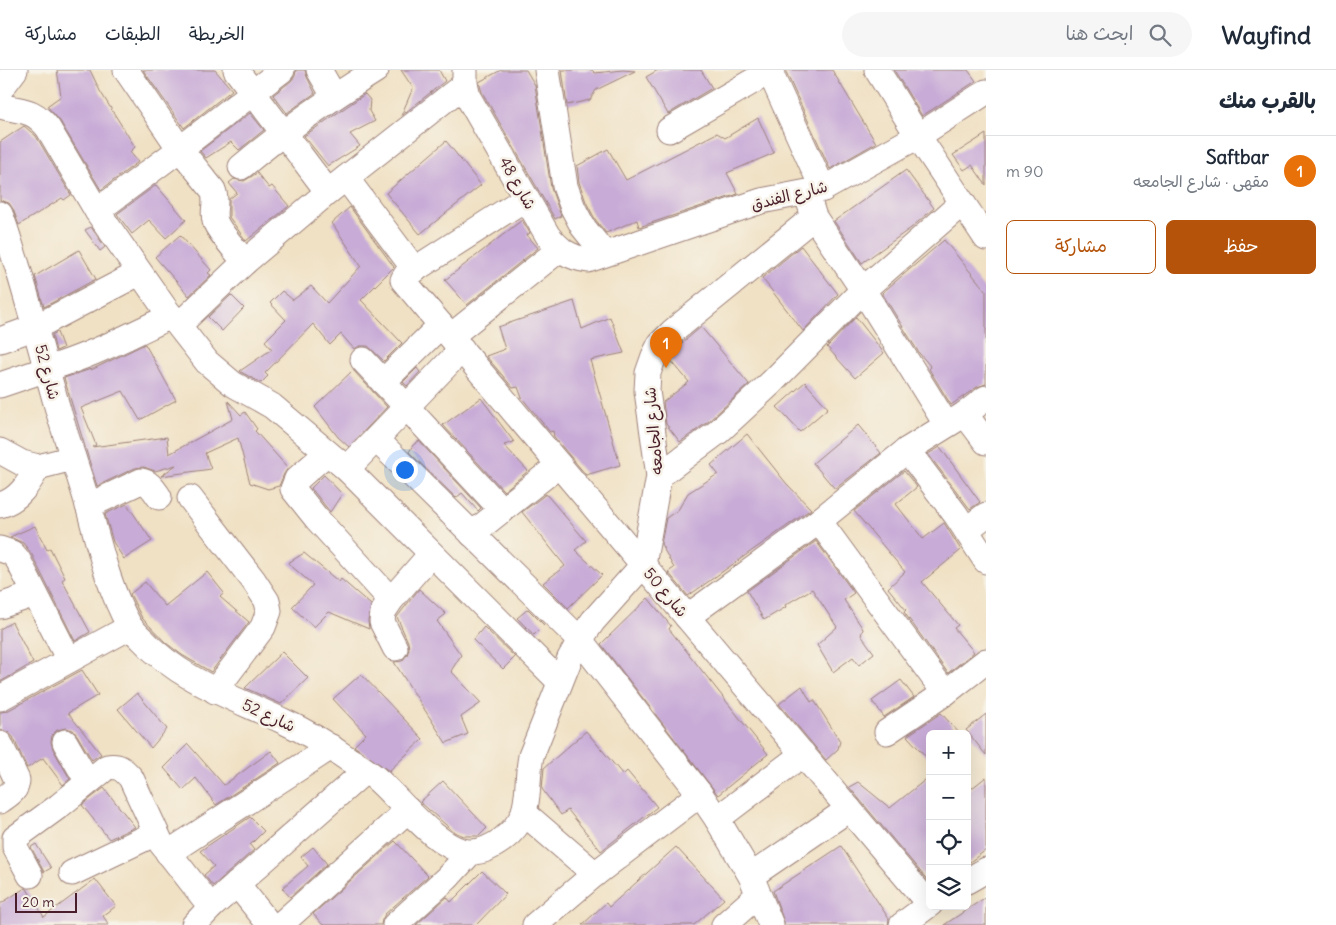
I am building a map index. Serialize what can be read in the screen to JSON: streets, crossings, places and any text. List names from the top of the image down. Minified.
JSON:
{"streets":{"street":["شارع 48","شارع الفندق","شارع 52","شارع الجامعه","شارع 50"]},"crossings":[["شارع 48","شارع الفندق"],["شارع الجامعه","شارع 50"]],"scale_bar":"20 m","page":{"header":"Wayfind","search":"ابحث هنا","nav":["الخريطة","الطبقات","مشاركة"],"heading":"بالقرب منك","list":[{"mark":"1","name":"Saftbar","note":"مقهى · شارع الجامعه","value":"90 m"}],"buttons":["حفظ","مشاركة"],"pins":"1","map_buttons":["+","−"],"scale":"20 m"}}
